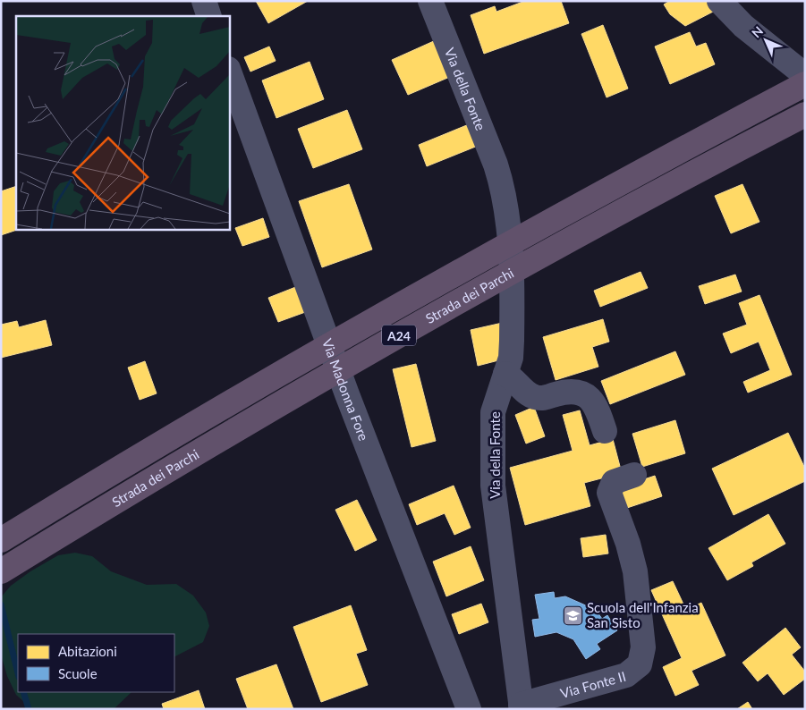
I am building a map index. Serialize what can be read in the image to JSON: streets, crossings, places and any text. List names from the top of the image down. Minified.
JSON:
{"streets":{"highway":["Strada dei Parchi","A24"],"street":["Via della Fonte","Via Madonna Fore","Via Fonte II"]},"crossings":[["Via della Fonte","Via Fonte II"]],"places":{"school or university":["Scuola dell'Infanzia San Sisto"]},"legend":["Abitazioni","Scuole"],"north":"top left"}
